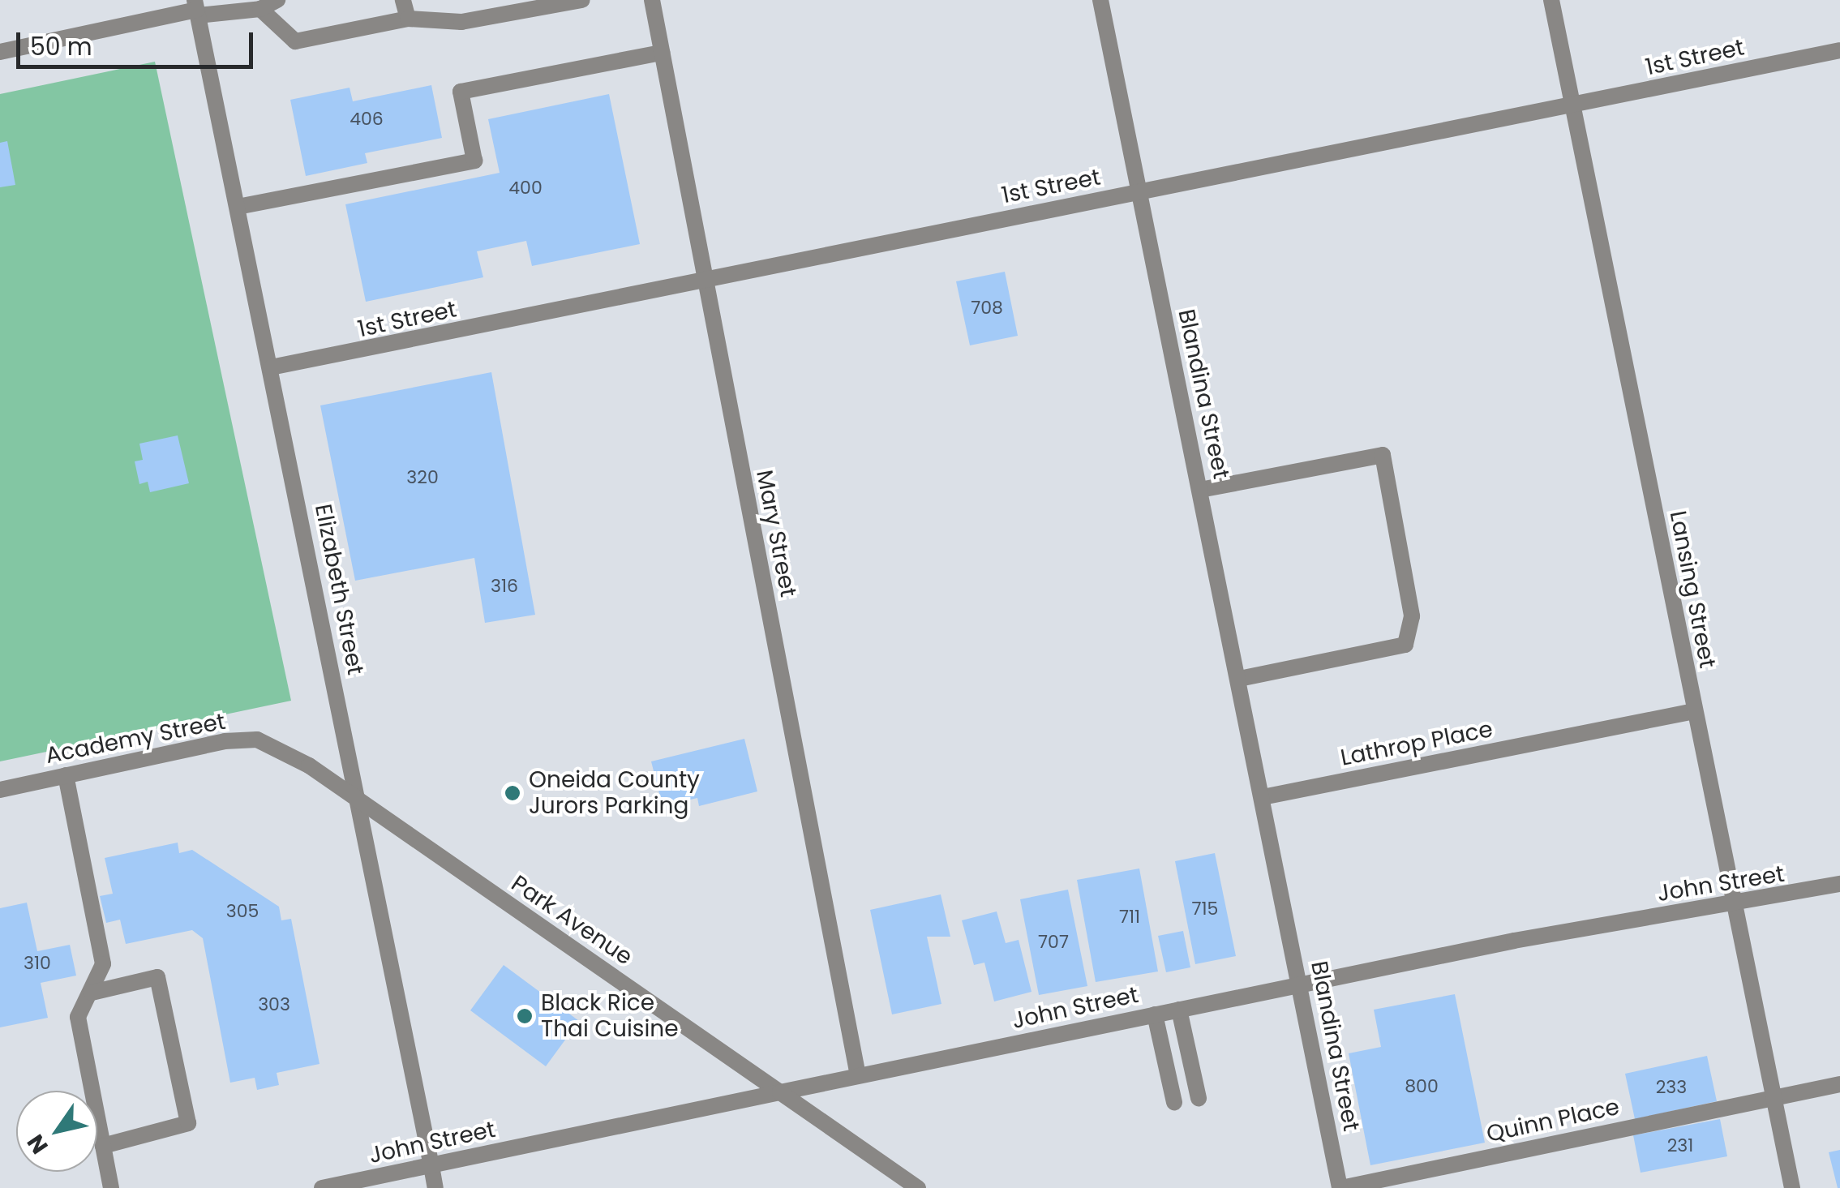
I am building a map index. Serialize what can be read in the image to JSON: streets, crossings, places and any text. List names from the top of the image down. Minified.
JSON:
{"streets":{"street":["1st Street","Blandina Street","Mary Street","Elizabeth Street","Lansing Street","Academy Street","Lathrop Place","John Street","Park Avenue","Quinn Place"]},"crossings":[["1st Street","Blandina Street"],["1st Street","Mary Street"],["1st Street","Elizabeth Street"],["1st Street","Lansing Street"],["Blandina Street","Lathrop Place"],["Blandina Street","John Street"],["Blandina Street","Quinn Place"],["Mary Street","John Street"],["Elizabeth Street","Academy Street"],["Elizabeth Street","John Street"],["Elizabeth Street","Park Avenue"],["Lansing Street","Lathrop Place"],["Lansing Street","John Street"],["Lansing Street","Quinn Place"],["Academy Street","Park Avenue"],["John Street","Park Avenue"]],"places":["Oneida County Jurors Parking","Black Rice Thai Cuisine"],"house_numbers":["406","400","708","320","316","715","305","711","707","310","303","800","233","231"],"scale_bar":"50 m","north":"bottom left"}
